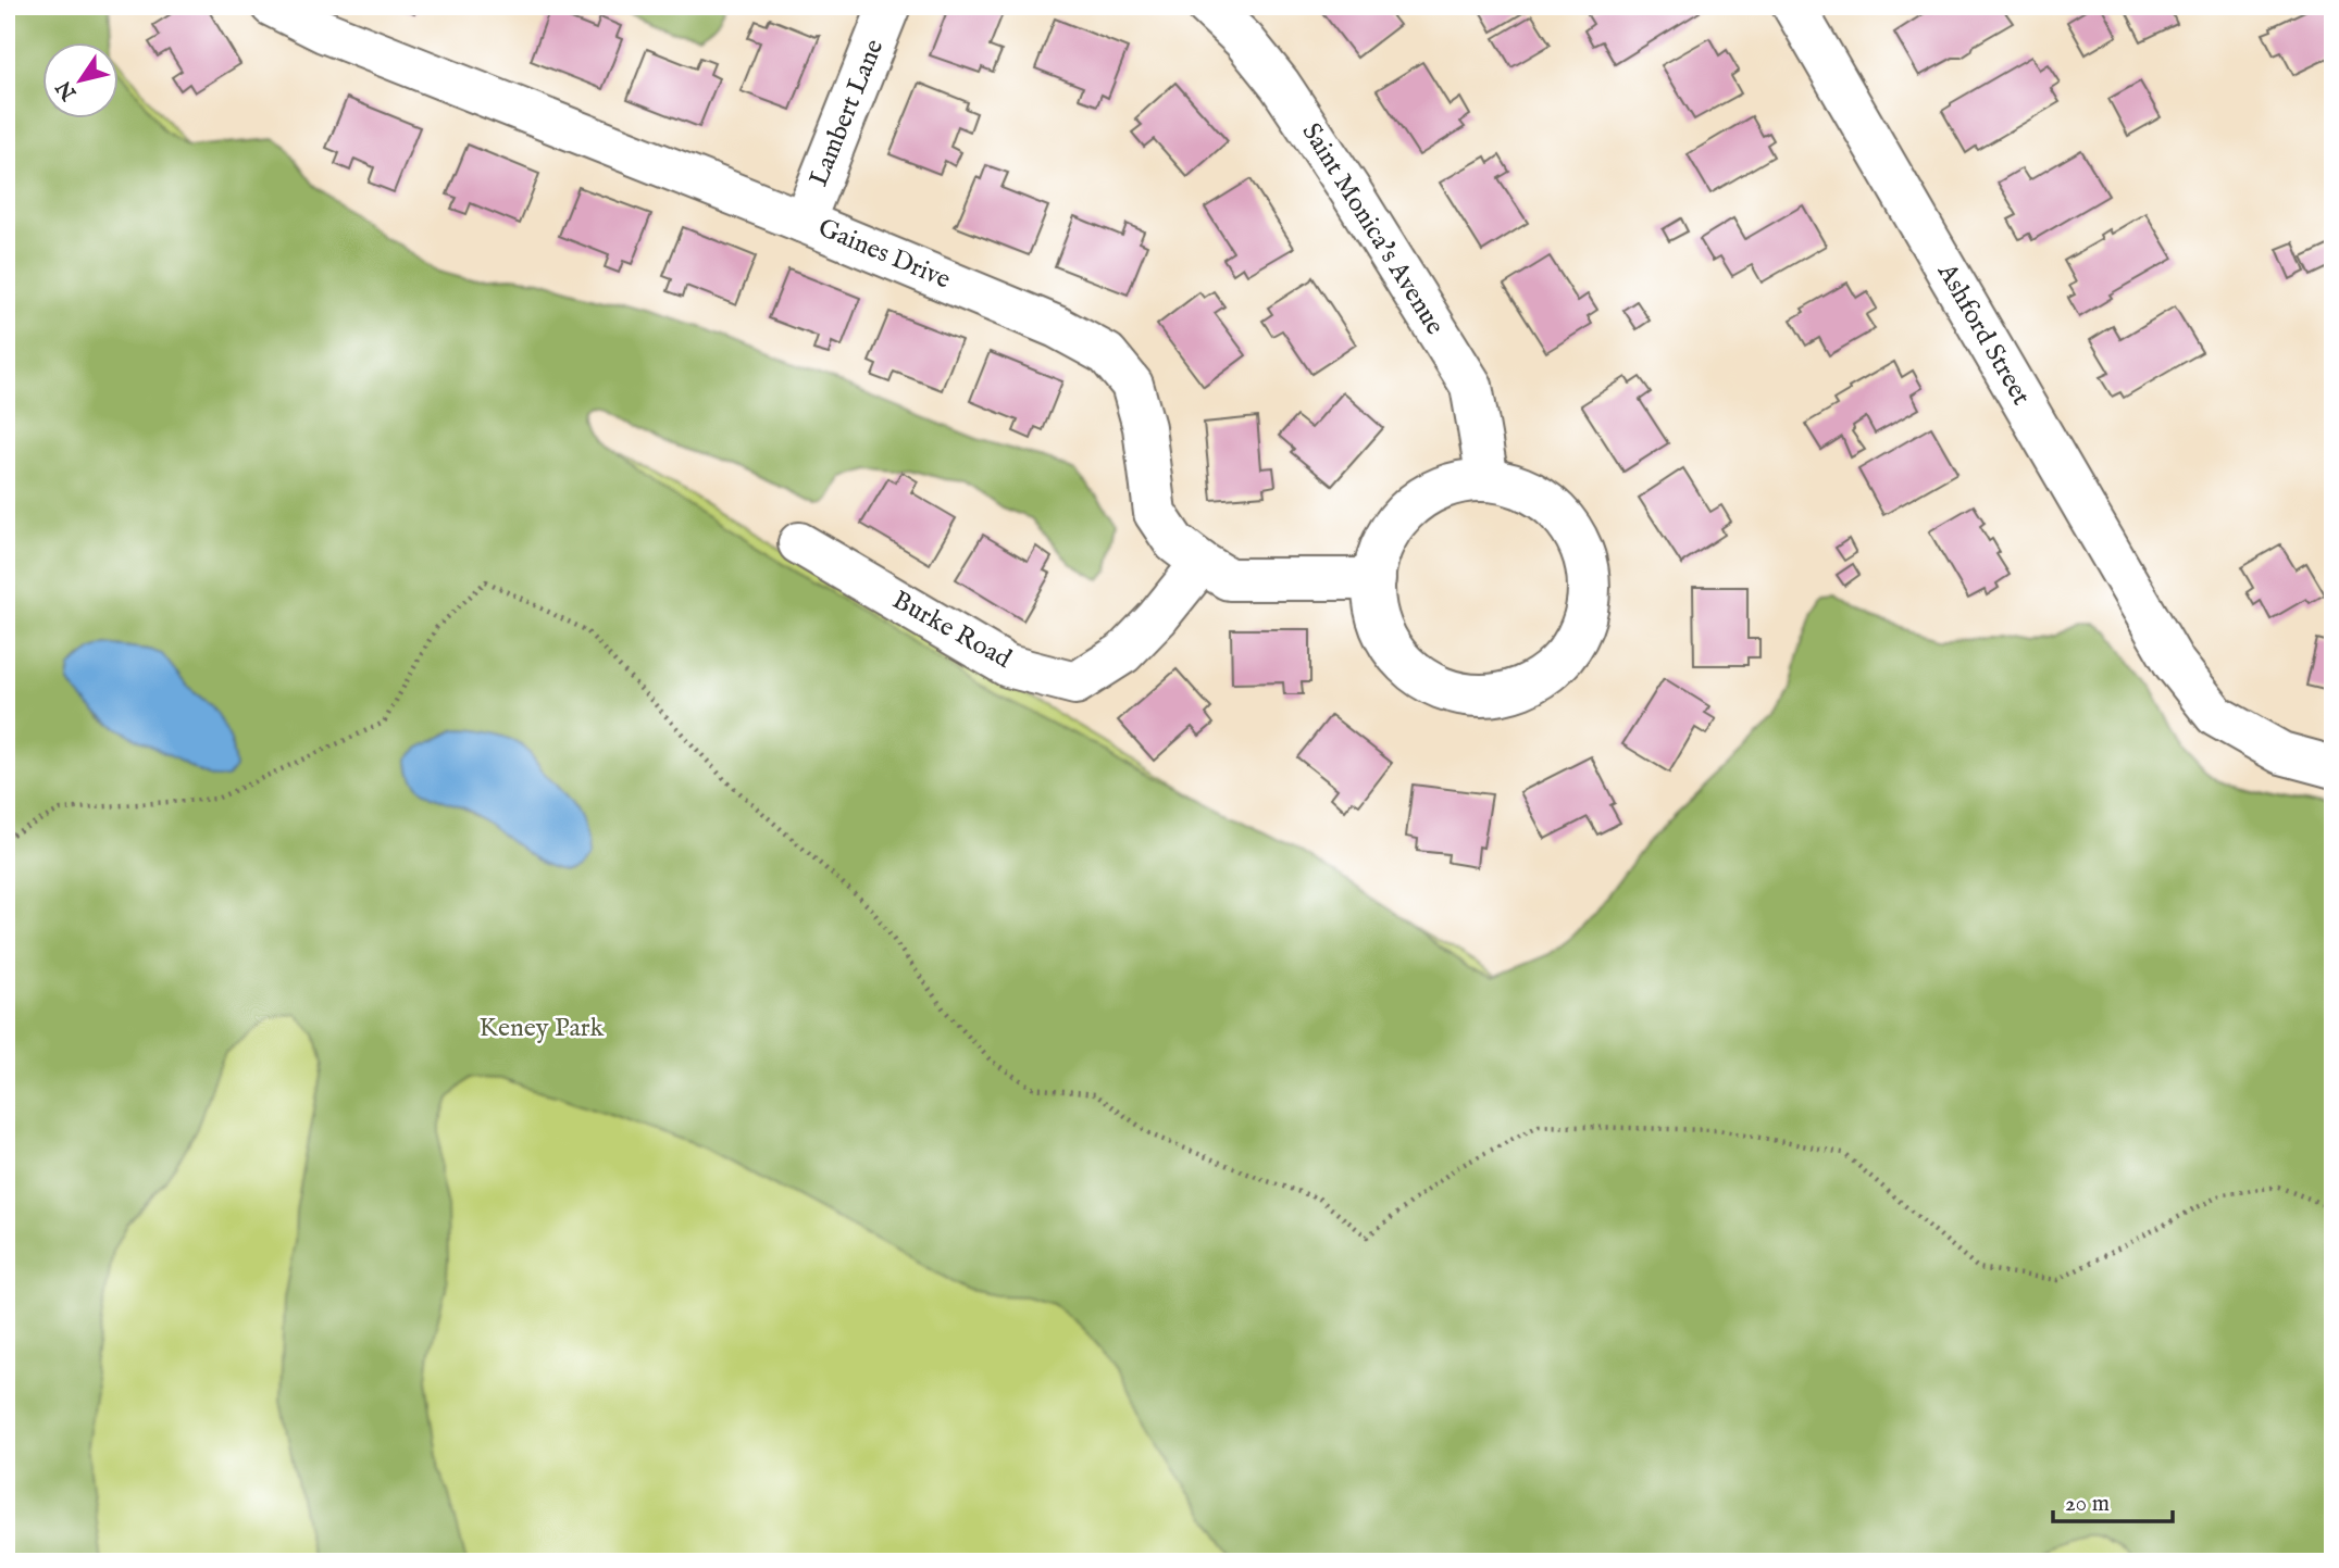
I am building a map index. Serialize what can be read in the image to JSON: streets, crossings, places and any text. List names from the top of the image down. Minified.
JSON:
{"streets":{"street":["Lambert Lane","Saint Monica's Avenue","Gaines Drive","Ashford Street","Burke Road"]},"crossings":[["Lambert Lane","Gaines Drive"],["Saint Monica's Avenue","Gaines Drive"],["Gaines Drive","Burke Road"]],"parks":["Keney Park"],"scale_bar":"20 m","north":"bottom left"}
